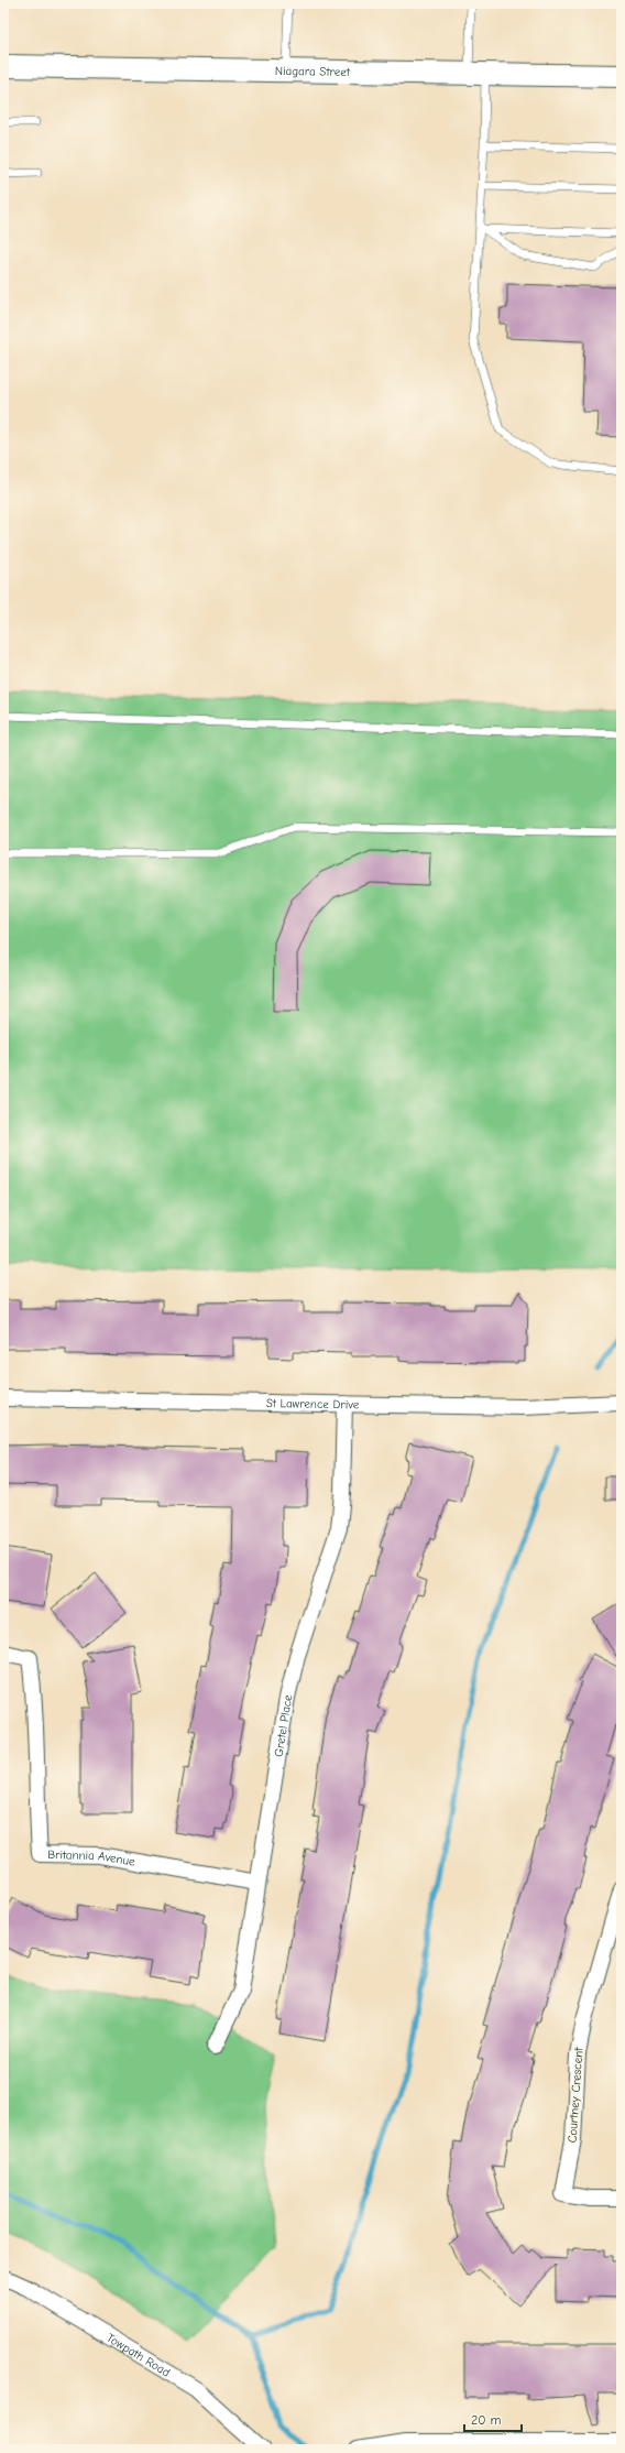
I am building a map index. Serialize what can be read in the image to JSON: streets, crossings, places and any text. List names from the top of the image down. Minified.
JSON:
{"streets":{"main road":["Niagara Street"],"street":["St Lawrence Drive","Gretel Place","Britannia Avenue","Courtney Crescent","Towpath Road"]},"crossings":[["St Lawrence Drive","Gretel Place"],["Gretel Place","Britannia Avenue"]],"scale_bar":"20 m"}
